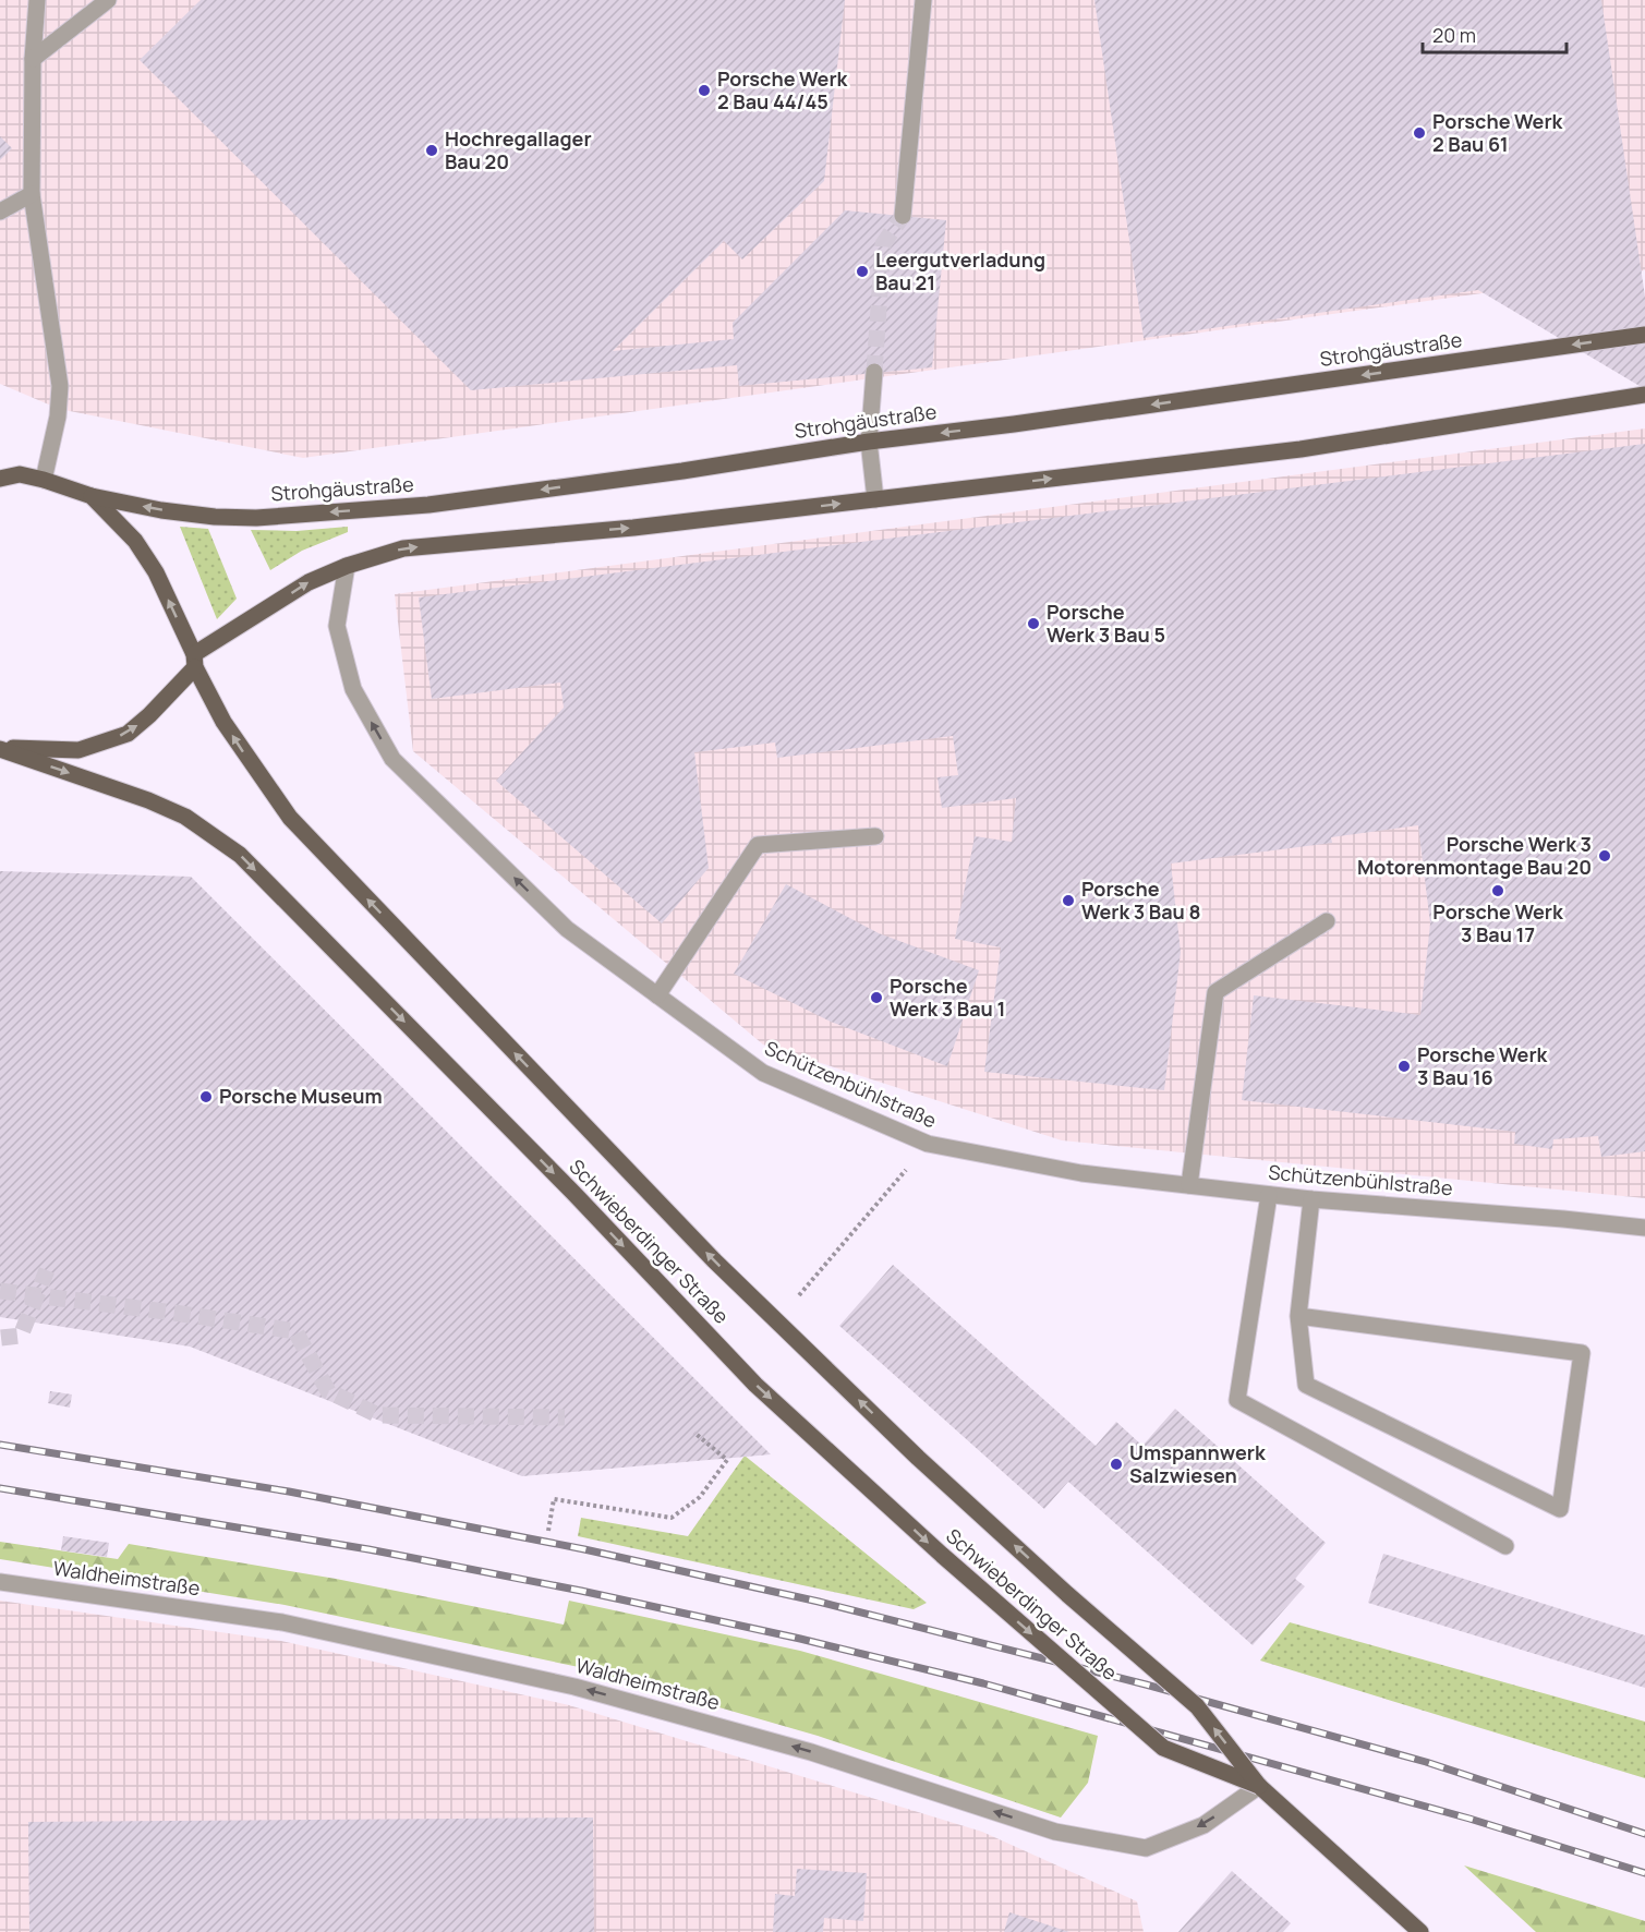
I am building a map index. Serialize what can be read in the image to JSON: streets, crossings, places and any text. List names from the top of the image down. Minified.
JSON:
{"streets":{"main road":["Strohgäustraße","Schwieberdinger Straße"],"street":["Schützenbühlstraße","Waldheimstraße"]},"crossings":[["Strohgäustraße","Schwieberdinger Straße"],["Schwieberdinger Straße","Waldheimstraße"]],"one_way":["Waldheimstraße"],"places":["Porsche Werk 2 Bau 44/45","Porsche Werk 2 Bau 61","Hochregallager Bau 20","Leergutverladung Bau 21","Porsche Werk 3 Bau 5","Porsche Werk 3 Motorenmontage Bau 20","Porsche Werk 3 Bau 17","Porsche Werk 3 Bau 8","Porsche Werk 3 Bau 1","Porsche Werk 3 Bau 16","Porsche Museum","Umspannwerk Salzwiesen"],"scale_bar":"20 m"}
